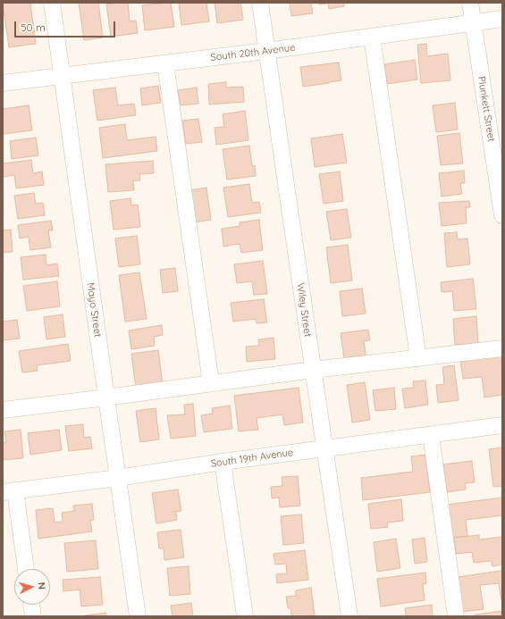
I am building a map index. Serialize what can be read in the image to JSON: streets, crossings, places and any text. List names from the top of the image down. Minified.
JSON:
{"streets":{"street":["South 20th Avenue","Plunkett Street","Mayo Street","Wiley Street","South 19th Avenue"]},"crossings":[["South 20th Avenue","Plunkett Street"],["South 20th Avenue","Mayo Street"],["South 20th Avenue","Wiley Street"],["Mayo Street","South 19th Avenue"],["Wiley Street","South 19th Avenue"]],"scale_bar":"50 m","north":"right"}
